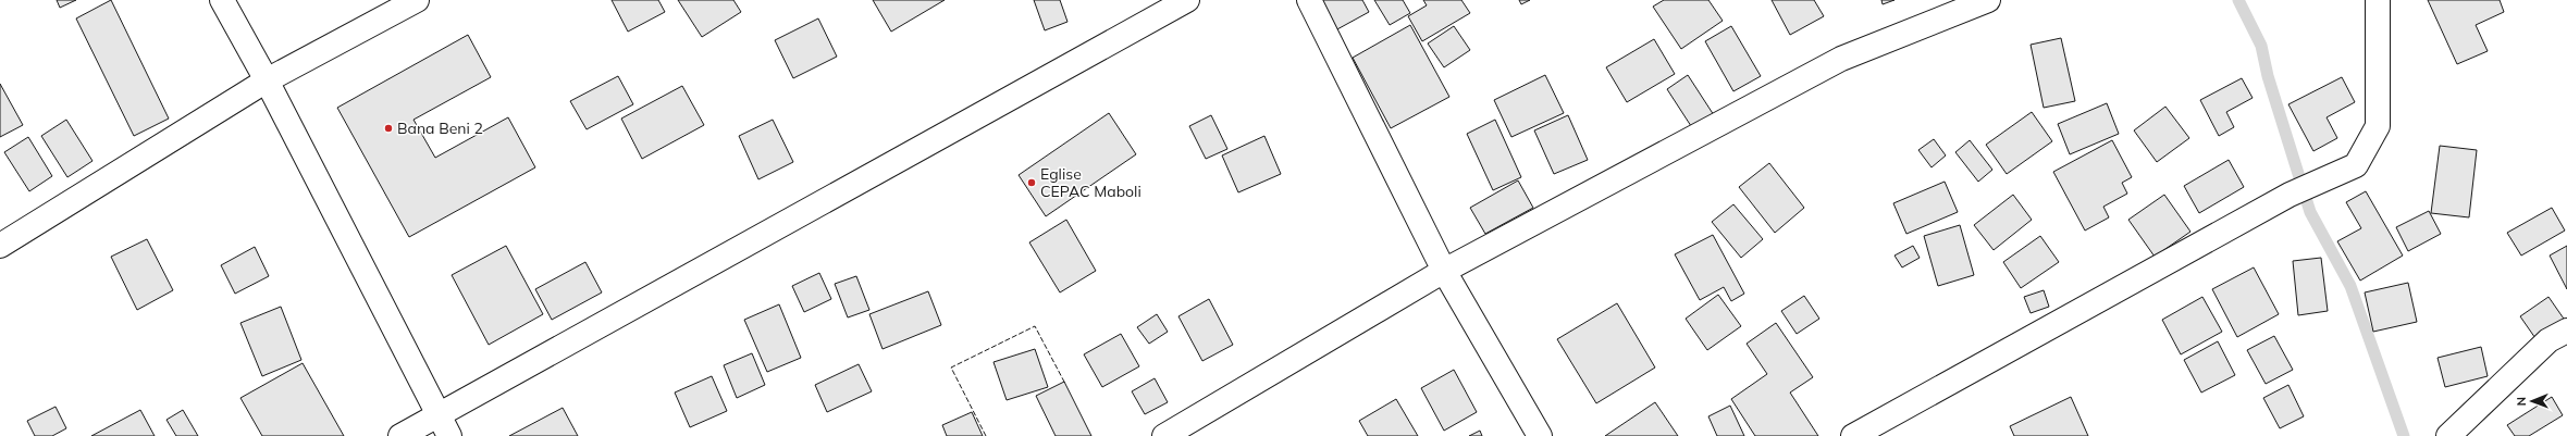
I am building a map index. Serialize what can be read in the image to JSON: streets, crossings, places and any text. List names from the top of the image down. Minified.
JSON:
{"places":["Bana Beni 2","Eglise CEPAC Maboli"],"north":"left"}
